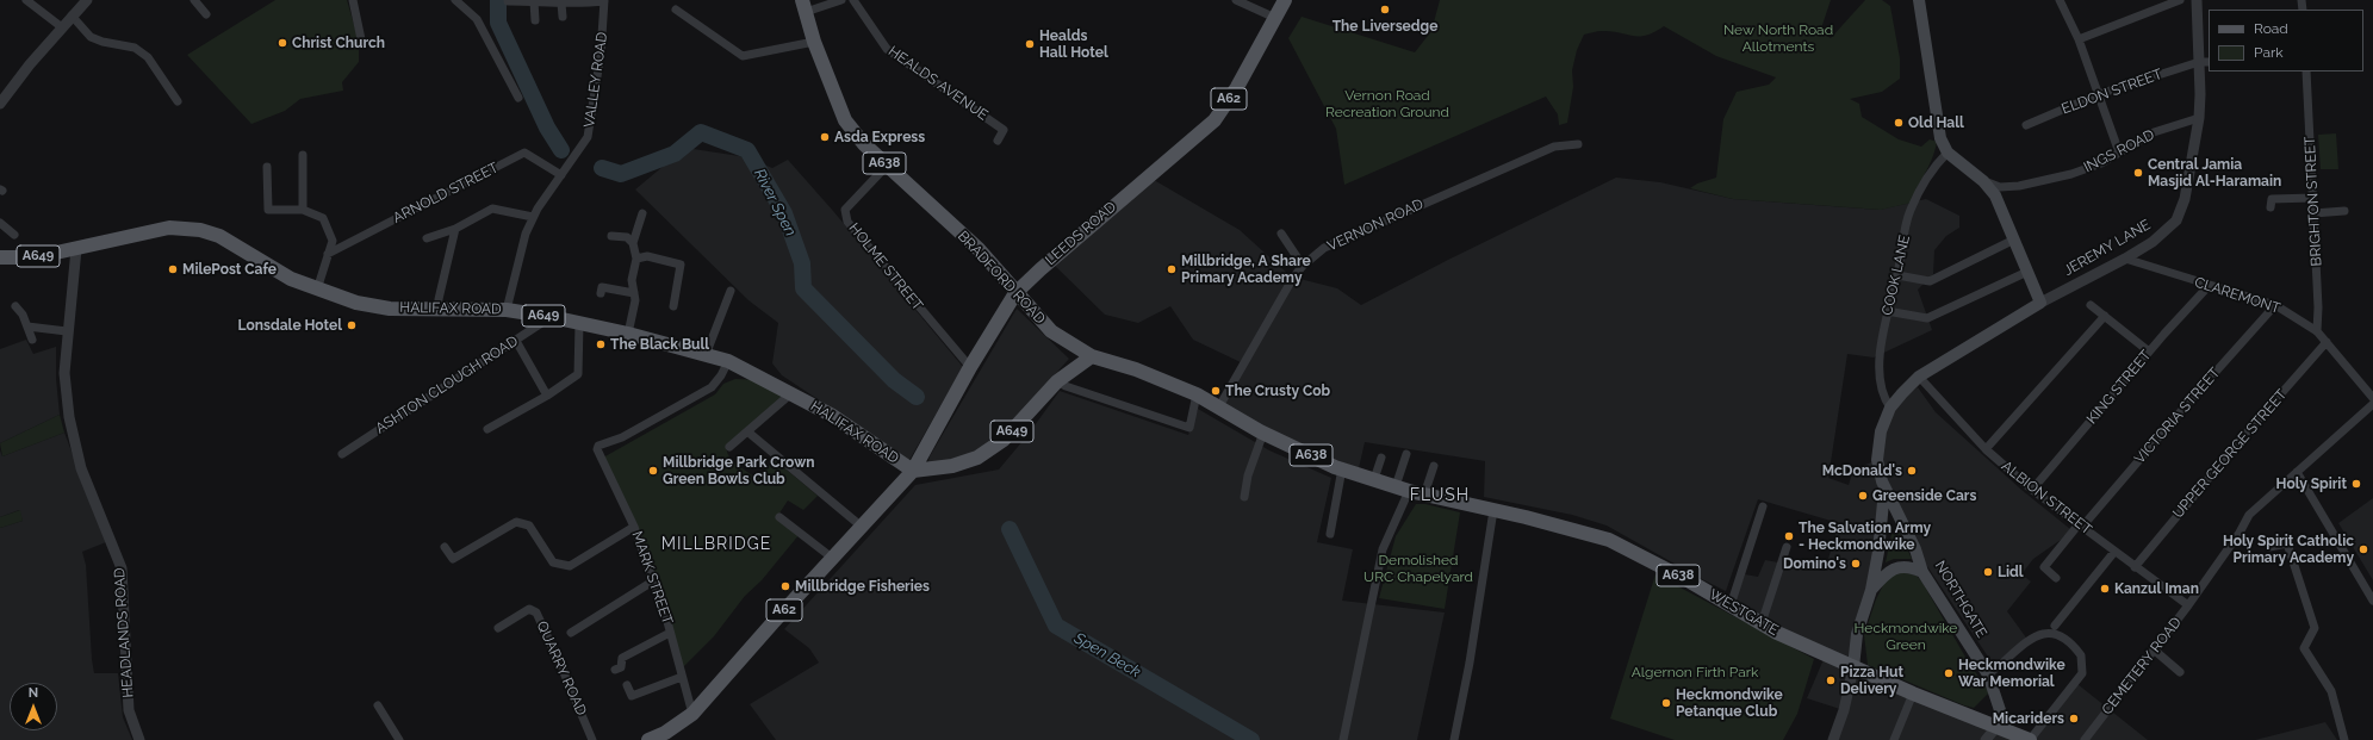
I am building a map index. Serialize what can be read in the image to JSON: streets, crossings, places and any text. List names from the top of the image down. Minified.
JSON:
{"streets":{"main road":["A62","A638","LEEDS ROAD","JEREMY LANE","A649","BRADFORD ROAD","HALIFAX ROAD","NORTHGATE","WESTGATE"],"street":["VALLEY ROAD","HEALDS AVENUE","ELDON STREET","INGS ROAD","ARNOLD STREET","BRIGHTON STREET","VERNON ROAD","HOLME STREET","COOK LANE","CLAREMONT","ASHTON CLOUGH ROAD","KING STREET","VICTORIA STREET","UPPER GEORGE STREET","ALBION STREET","MARK STREET","HEADLANDS ROAD","CEMETERY ROAD","QUARRY ROAD"]},"crossings":[["VALLEY ROAD","ARNOLD STREET"],["VALLEY ROAD","HALIFAX ROAD"],["ELDON STREET","JEREMY LANE"],["A62","LEEDS ROAD"],["A62","A649"],["A62","HALIFAX ROAD"],["A62","MARK STREET"],["INGS ROAD","JEREMY LANE"],["A638","VERNON ROAD"],["A638","A649"],["A638","BRADFORD ROAD"],["A638","NORTHGATE"],["A638","WESTGATE"],["BRIGHTON STREET","CLAREMONT"],["LEEDS ROAD","A649"],["LEEDS ROAD","HOLME STREET"],["LEEDS ROAD","BRADFORD ROAD"],["LEEDS ROAD","HALIFAX ROAD"],["JEREMY LANE","COOK LANE"],["JEREMY LANE","CLAREMONT"],["JEREMY LANE","ALBION STREET"],["JEREMY LANE","NORTHGATE"],["A649","BRADFORD ROAD"],["A649","HALIFAX ROAD"],["HOLME STREET","BRADFORD ROAD"],["CLAREMONT","KING STREET"],["CLAREMONT","VICTORIA STREET"],["CLAREMONT","UPPER GEORGE STREET"],["HALIFAX ROAD","ASHTON CLOUGH ROAD"],["HALIFAX ROAD","MARK STREET"],["HALIFAX ROAD","HEADLANDS ROAD"],["KING STREET","ALBION STREET"],["VICTORIA STREET","ALBION STREET"],["UPPER GEORGE STREET","ALBION STREET"],["ALBION STREET","CEMETERY ROAD"],["NORTHGATE","WESTGATE"]],"districts":["FLUSH","MILLBRIDGE"],"water":["River Spen","Spen Beck"],"parks":["New North Road Allotments","Vernon Road Recreation Ground","Demolished URC Chapelyard","Heckmondwike Green","Algernon Firth Park"],"places":["The Liversedge","Christ Church","Healds Hall Hotel","Old Hall","Asda Express","Central Jamia Masjid Al-Haramain","MilePost Cafe","Millbridge, A Share Primary Academy","Lonsdale Hotel","The Black Bull","The Crusty Cob","Millbridge Park Crown Green Bowls Club","McDonald's","Holy Spirit","Greenside Cars","The Salvation Army - Heckmondwike","Holy Spirit Catholic Primary Academy","Domino's","Lidl","Millbridge Fisheries","Kanzul Iman","Heckmondwike War Memorial","Pizza Hut Delivery","Heckmondwike Petanque Club","Micariders"],"legend":["Road","Park"],"north":"top"}
